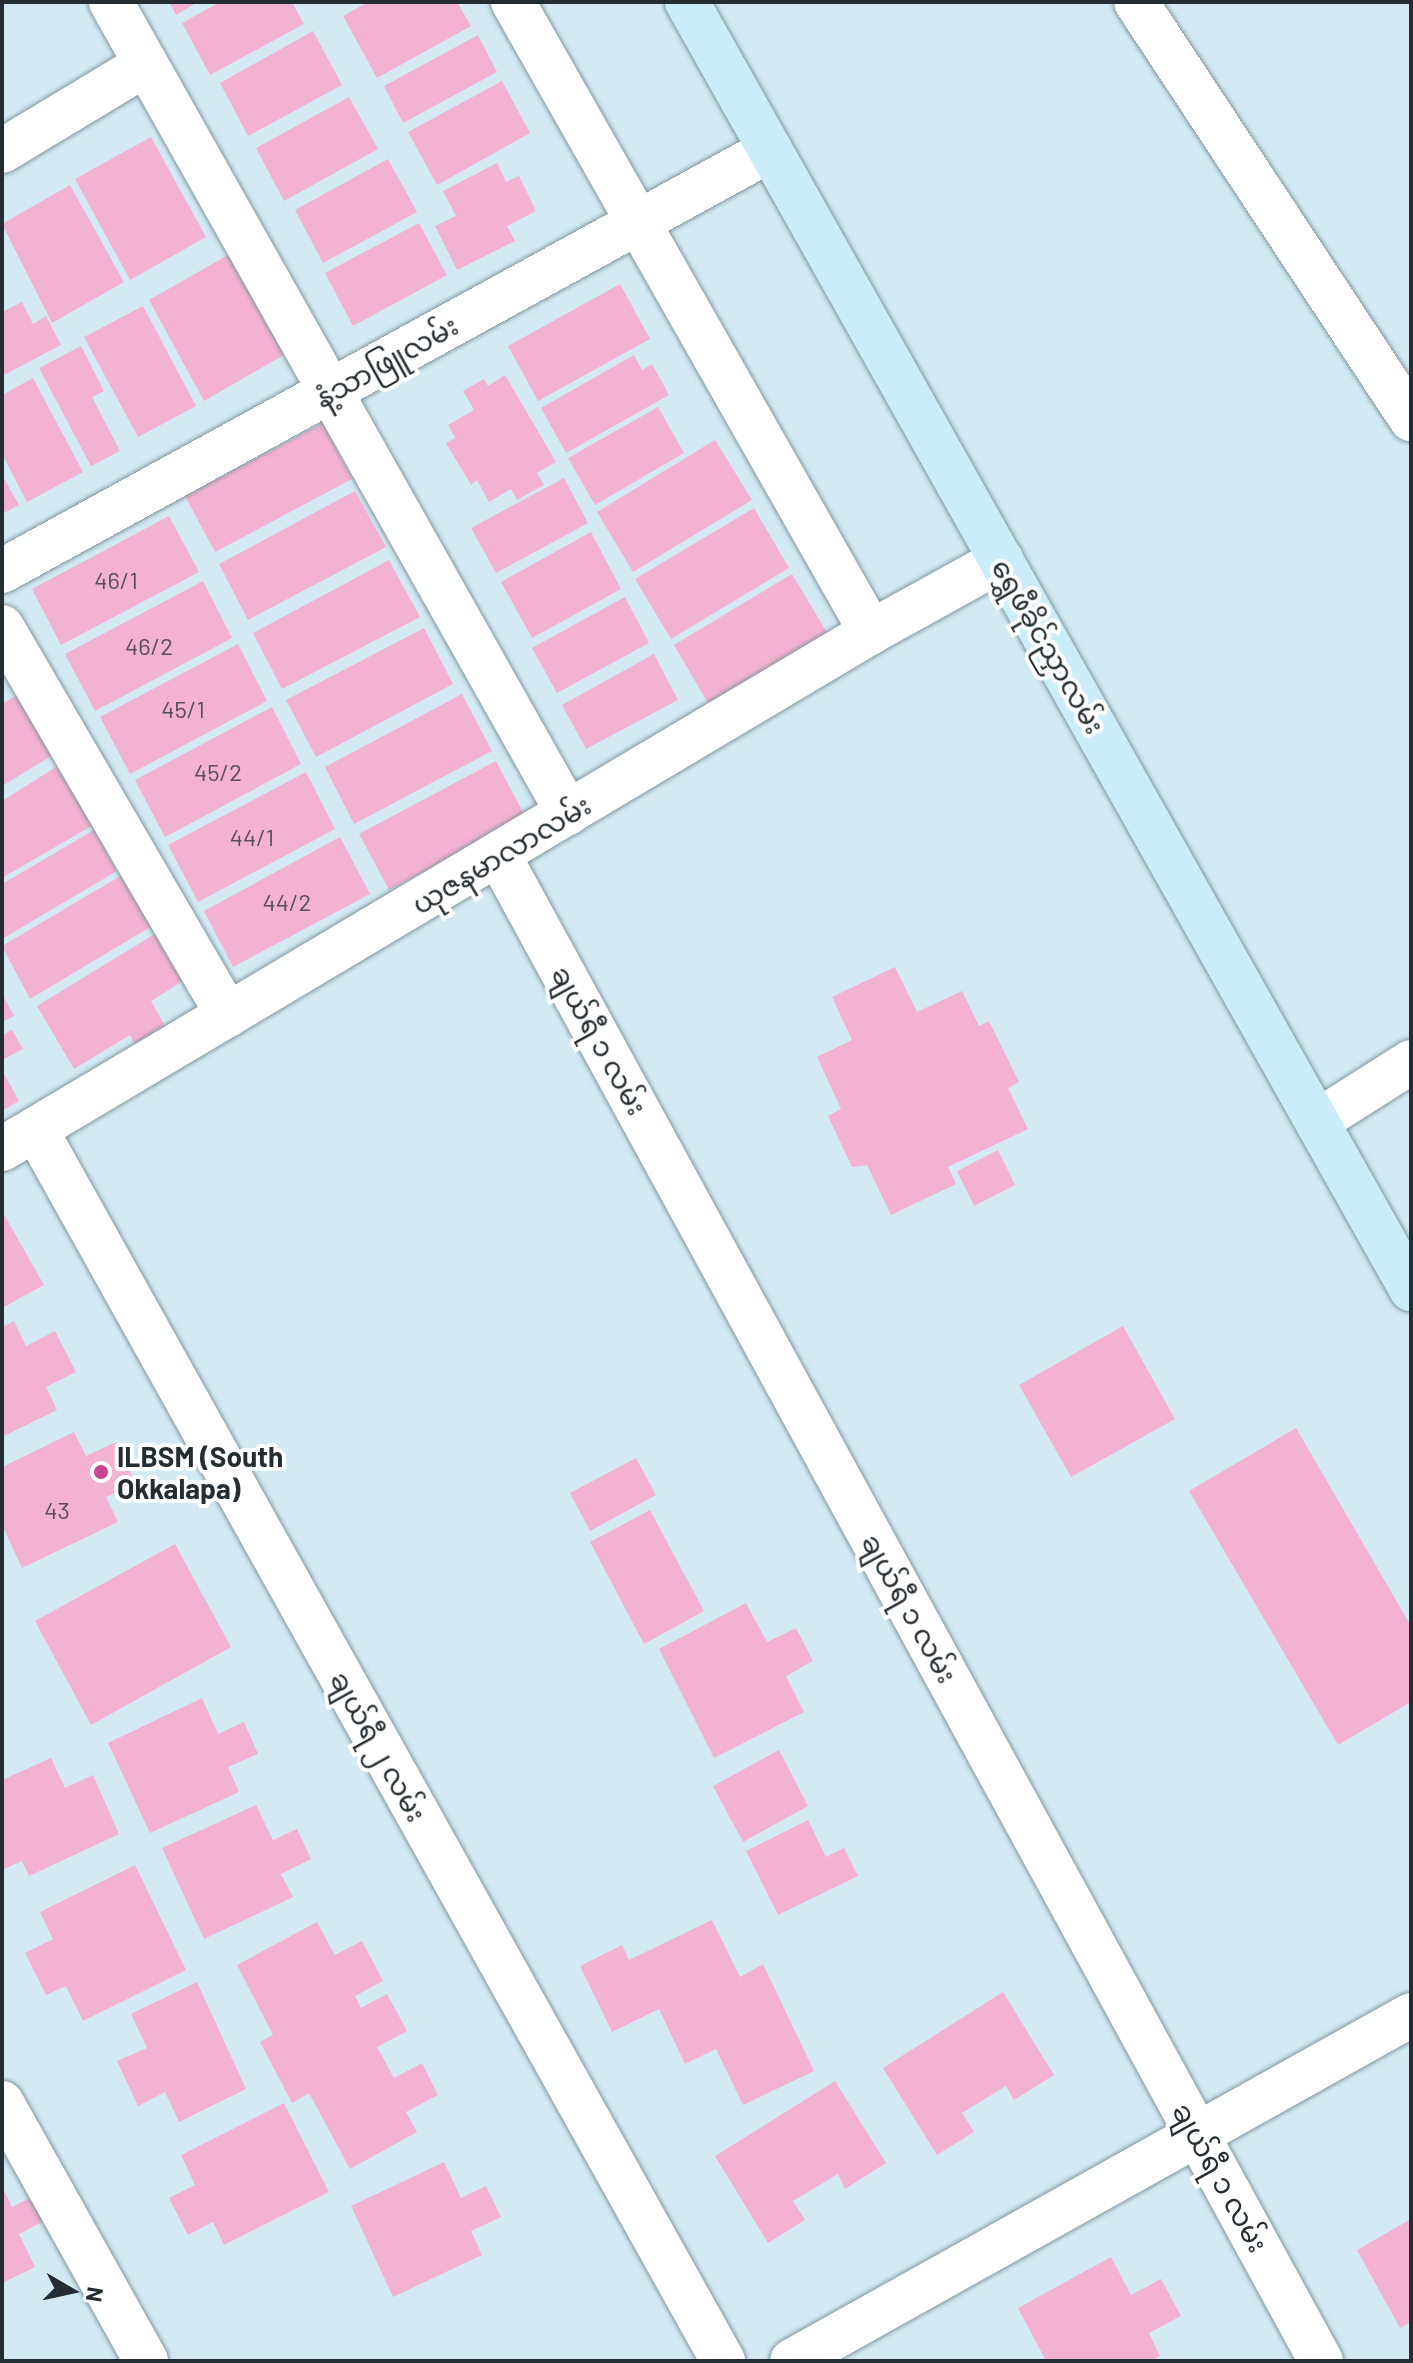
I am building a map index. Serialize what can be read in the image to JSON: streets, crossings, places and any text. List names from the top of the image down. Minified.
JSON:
{"streets":{"street":["နံ့သာဖြူလမ်း","ရွှေဖီခိုင်ညှာလမ်း","ယုဇနမာလာလမ်း","ချယ်ရီ ၁ လမ်း","ချယ်ရီ ၂ လမ်း"]},"crossings":[["နံ့သာဖြူလမ်း","ရွှေဖီခိုင်ညှာလမ်း"],["ရွှေဖီခိုင်ညှာလမ်း","ယုဇနမာလာလမ်း"],["ယုဇနမာလာလမ်း","ချယ်ရီ ၁ လမ်း"],["ယုဇနမာလာလမ်း","ချယ်ရီ ၂ လမ်း"]],"places":["ILBSM (South Okkalapa)"],"house_numbers":["46/1","46/2","45/1","45/2","44/1","44/2","43"],"north":"right"}
